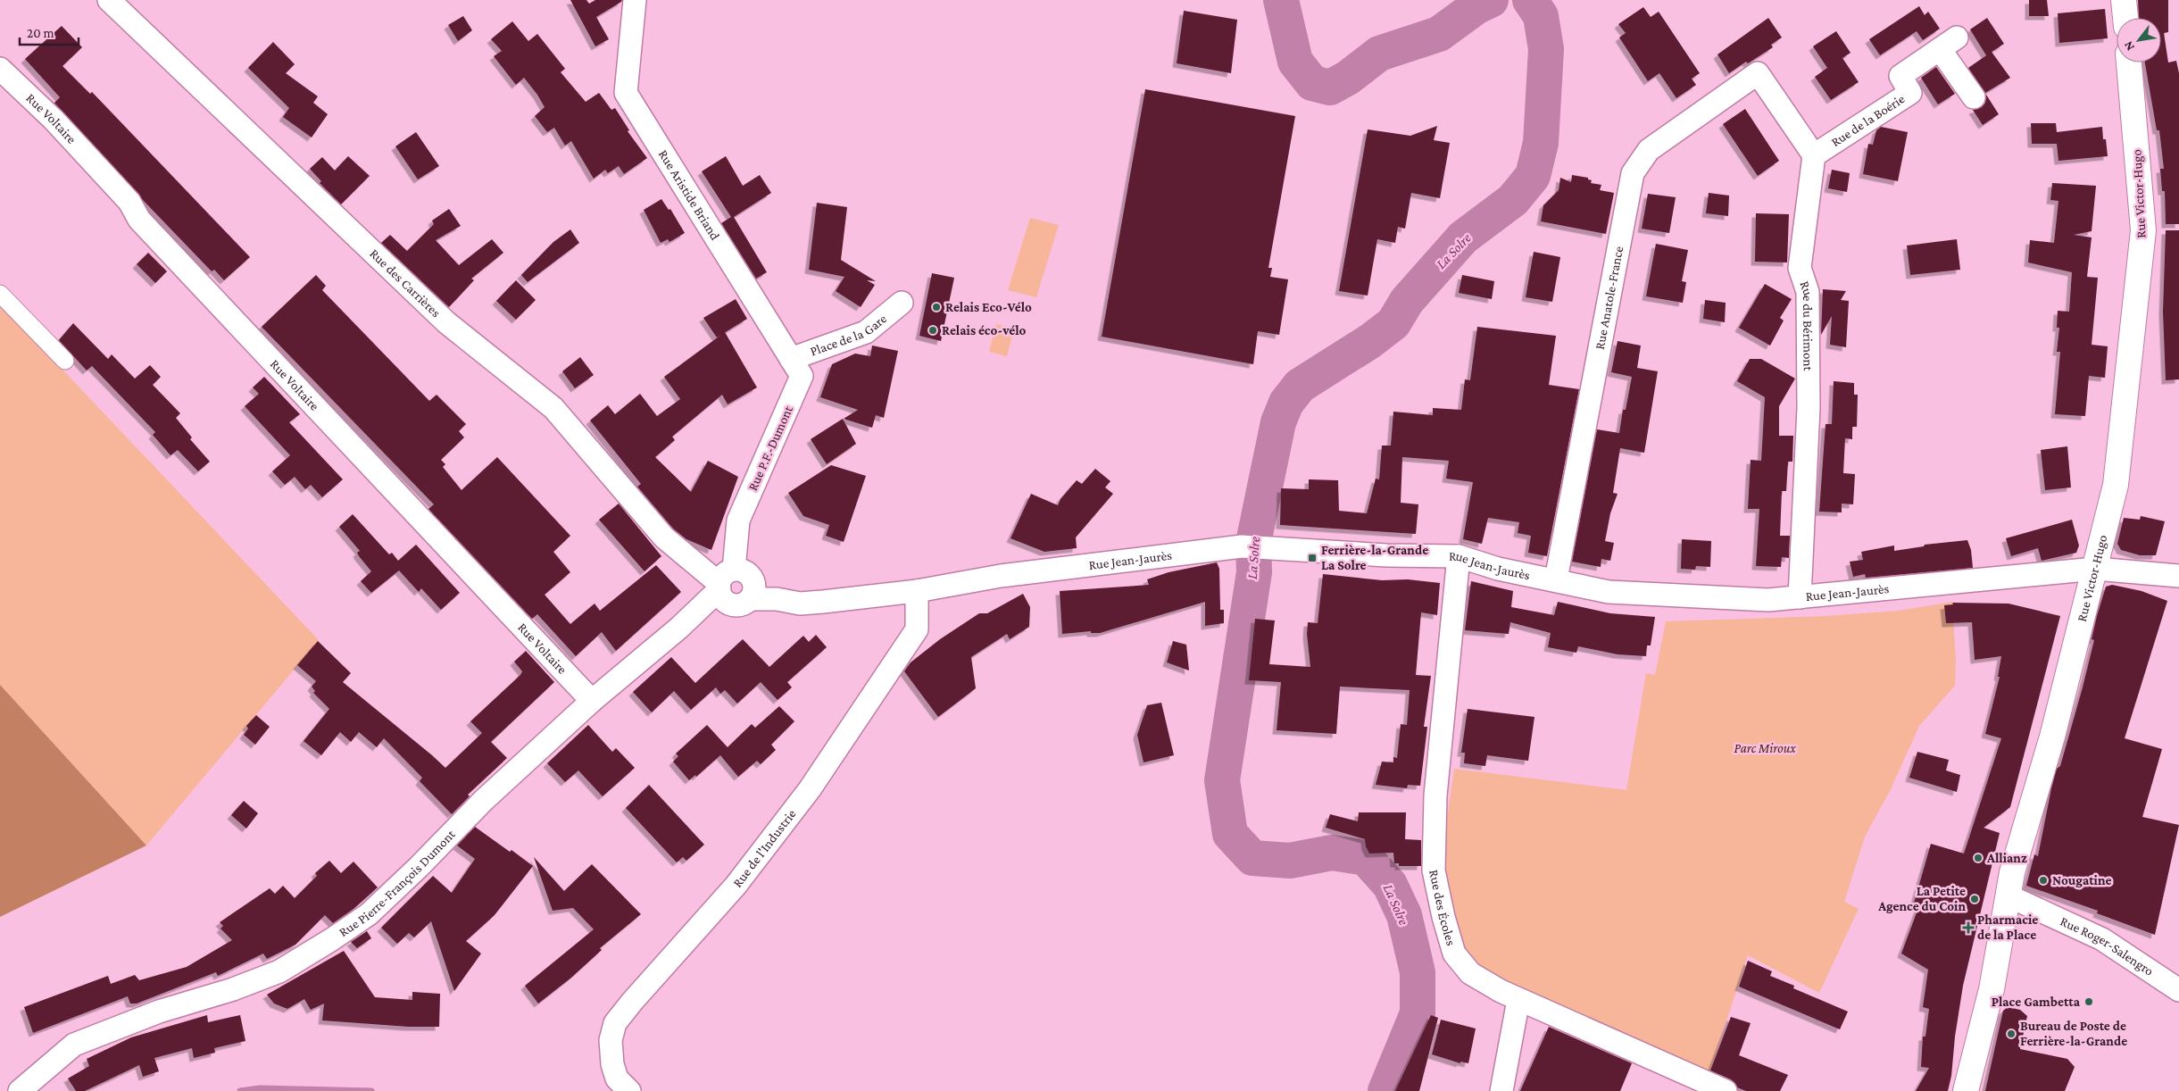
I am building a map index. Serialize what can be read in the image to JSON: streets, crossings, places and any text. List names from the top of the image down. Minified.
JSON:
{"streets":{"street":["Rue Voltaire","Rue de la Boérie","Rue Victor-Hugo","Rue Aristide Briand","Rue des Carrières","Rue Anatole-France","Rue du Bérimont","Place de la Gare","Rue P.F.-Dumont","Rue Jean-Jaurès","Rue de l'Industrie","Rue Pierre-François Dumont","Rue des Écoles","Rue Roger-Salengro"]},"crossings":[["Rue Voltaire","Rue Pierre-François Dumont"],["Rue de la Boérie","Rue Anatole-France"],["Rue de la Boérie","Rue du Bérimont"],["Rue Victor-Hugo","Rue Jean-Jaurès"],["Rue Victor-Hugo","Rue Roger-Salengro"],["Rue Aristide Briand","Place de la Gare"],["Rue Aristide Briand","Rue P.F.-Dumont"],["Rue des Carrières","Rue P.F.-Dumont"],["Rue des Carrières","Rue Jean-Jaurès"],["Rue des Carrières","Rue Pierre-François Dumont"],["Rue Anatole-France","Rue du Bérimont"],["Rue Anatole-France","Rue Jean-Jaurès"],["Rue du Bérimont","Rue Jean-Jaurès"],["Place de la Gare","Rue P.F.-Dumont"],["Rue P.F.-Dumont","Rue Jean-Jaurès"],["Rue P.F.-Dumont","Rue Pierre-François Dumont"],["Rue Jean-Jaurès","Rue de l'Industrie"],["Rue Jean-Jaurès","Rue Pierre-François Dumont"],["Rue Jean-Jaurès","Rue des Écoles"]],"water":["La Solre"],"parks":["Parc Miroux"],"places":{"other":["Relais Eco-Vélo","Relais éco-vélo","Allianz","Nougatine","La Petite Agence du Coin","Place Gambetta","Bureau de Poste de Ferrière-la-Grande"],"transit":["Ferrière-la-Grande La Solre"],"health":["Pharmacie de la Place"]},"scale_bar":"20 m","north":"bottom left"}
